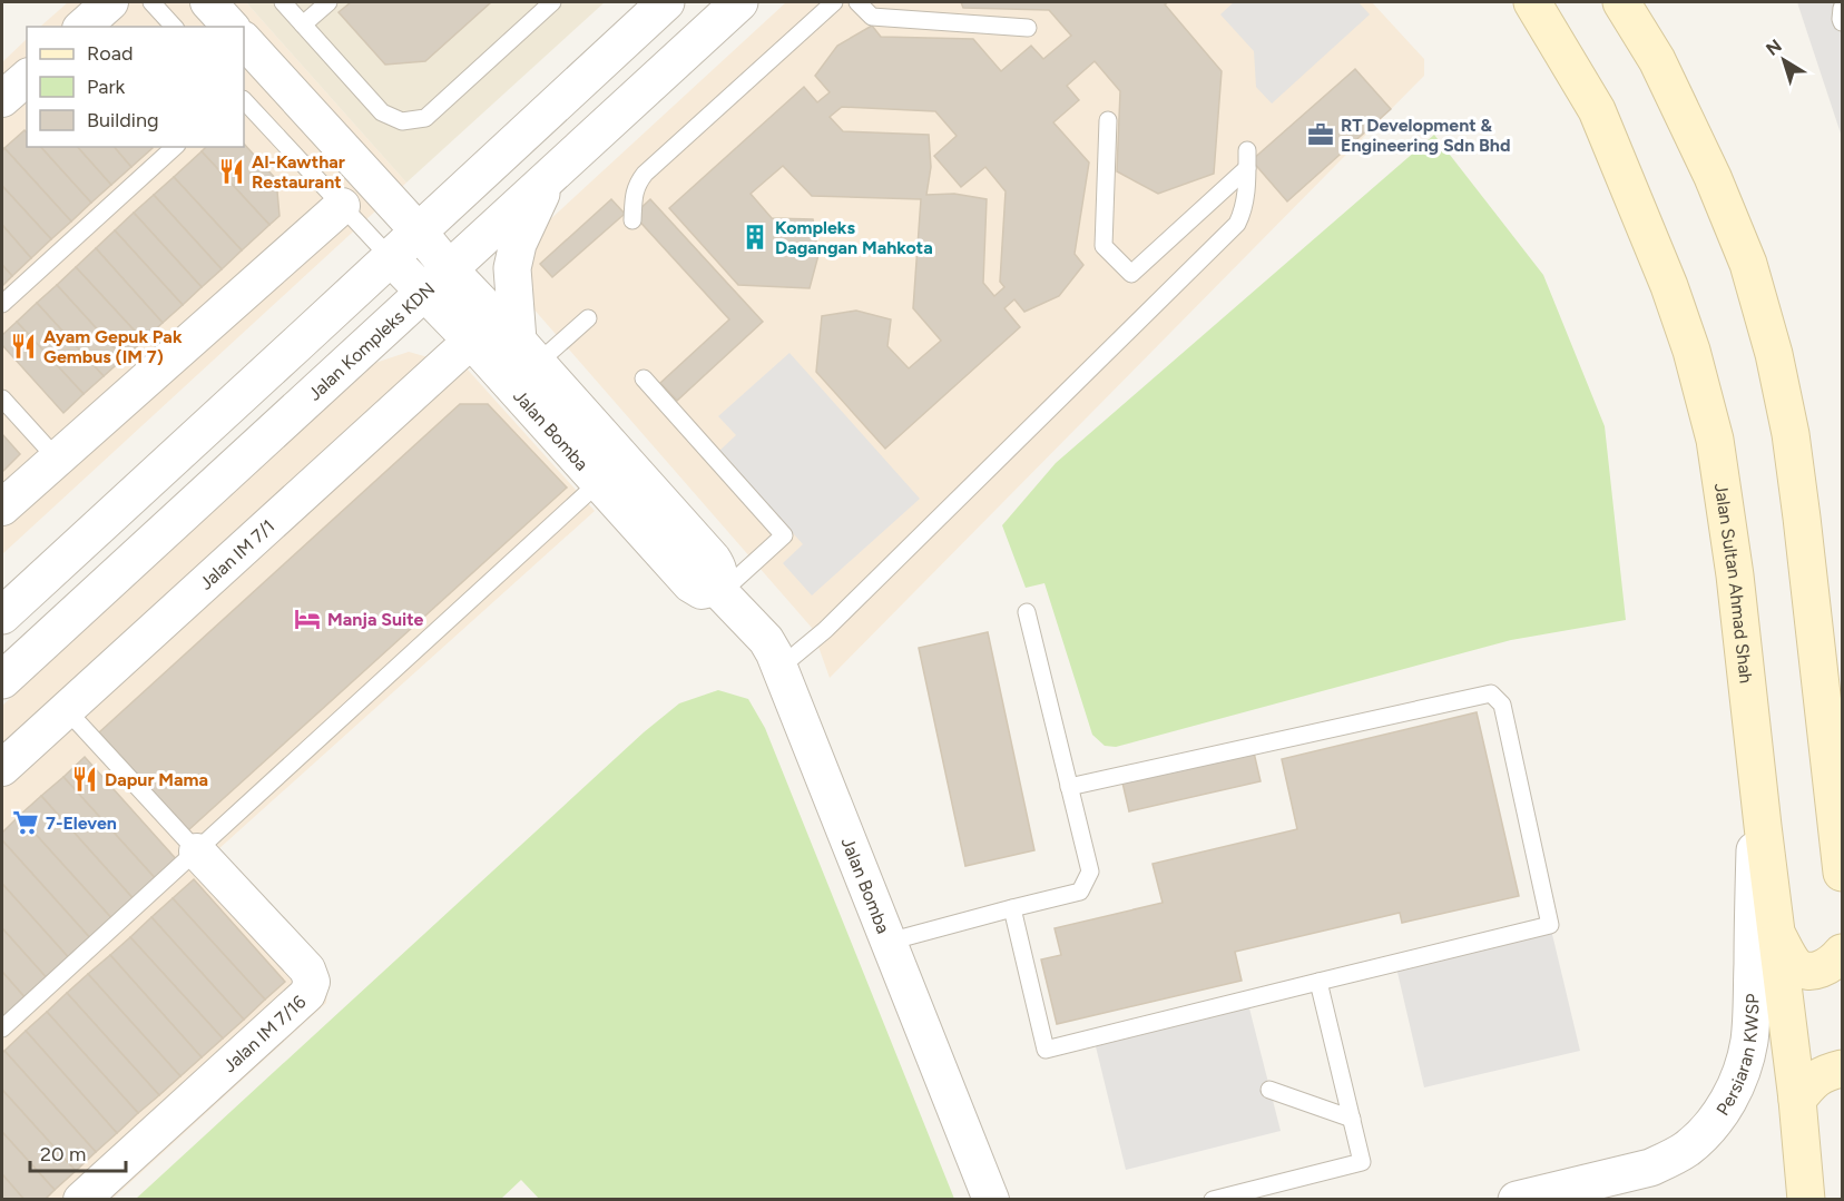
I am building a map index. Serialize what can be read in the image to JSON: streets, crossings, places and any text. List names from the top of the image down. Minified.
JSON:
{"streets":{"main road":["Jalan Sultan Ahmad Shah"],"street":["Jalan Kompleks KDN","Jalan Bomba","Jalan IM 7/1","Jalan IM 7/16","Persiaran KWSP"]},"crossings":[["Jalan Kompleks KDN","Jalan Bomba"],["Jalan Bomba","Jalan IM 7/1"],["Jalan Sultan Ahmad Shah","Persiaran KWSP"]],"places":{"office":["RT Development & Engineering Sdn Bhd"],"restaurant":["Al-Kawthar Restaurant","Ayam Gepuk Pak Gembus (IM 7)","Dapur Mama"],"building":["Kompleks Dagangan Mahkota"],"hotel":["Manja Suite"],"supermarket":["7-Eleven"]},"legend":["Road","Park","Building"],"scale_bar":"20 m","north":"top left"}
